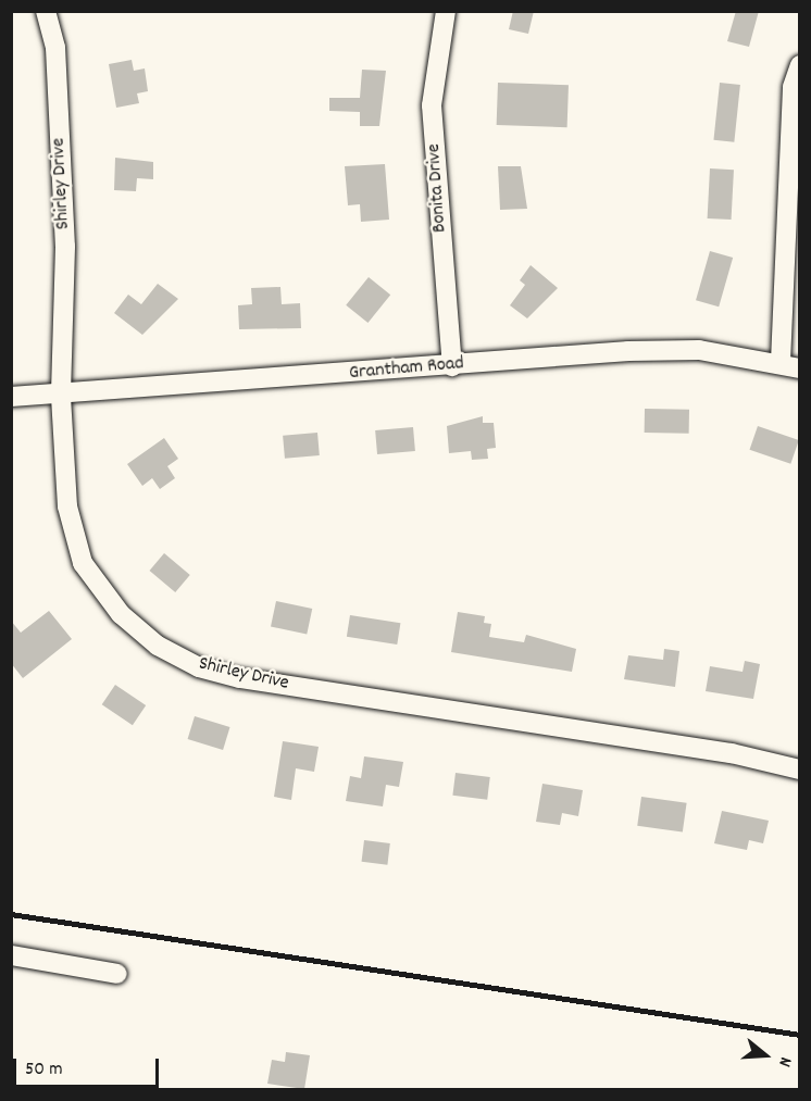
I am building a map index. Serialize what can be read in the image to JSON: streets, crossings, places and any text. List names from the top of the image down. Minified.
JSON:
{"streets":{"street":["Shirley Drive","Bonita Drive","Grantham Road"]},"crossings":[["Shirley Drive","Grantham Road"],["Bonita Drive","Grantham Road"]],"scale_bar":"50 m","north":"right"}
